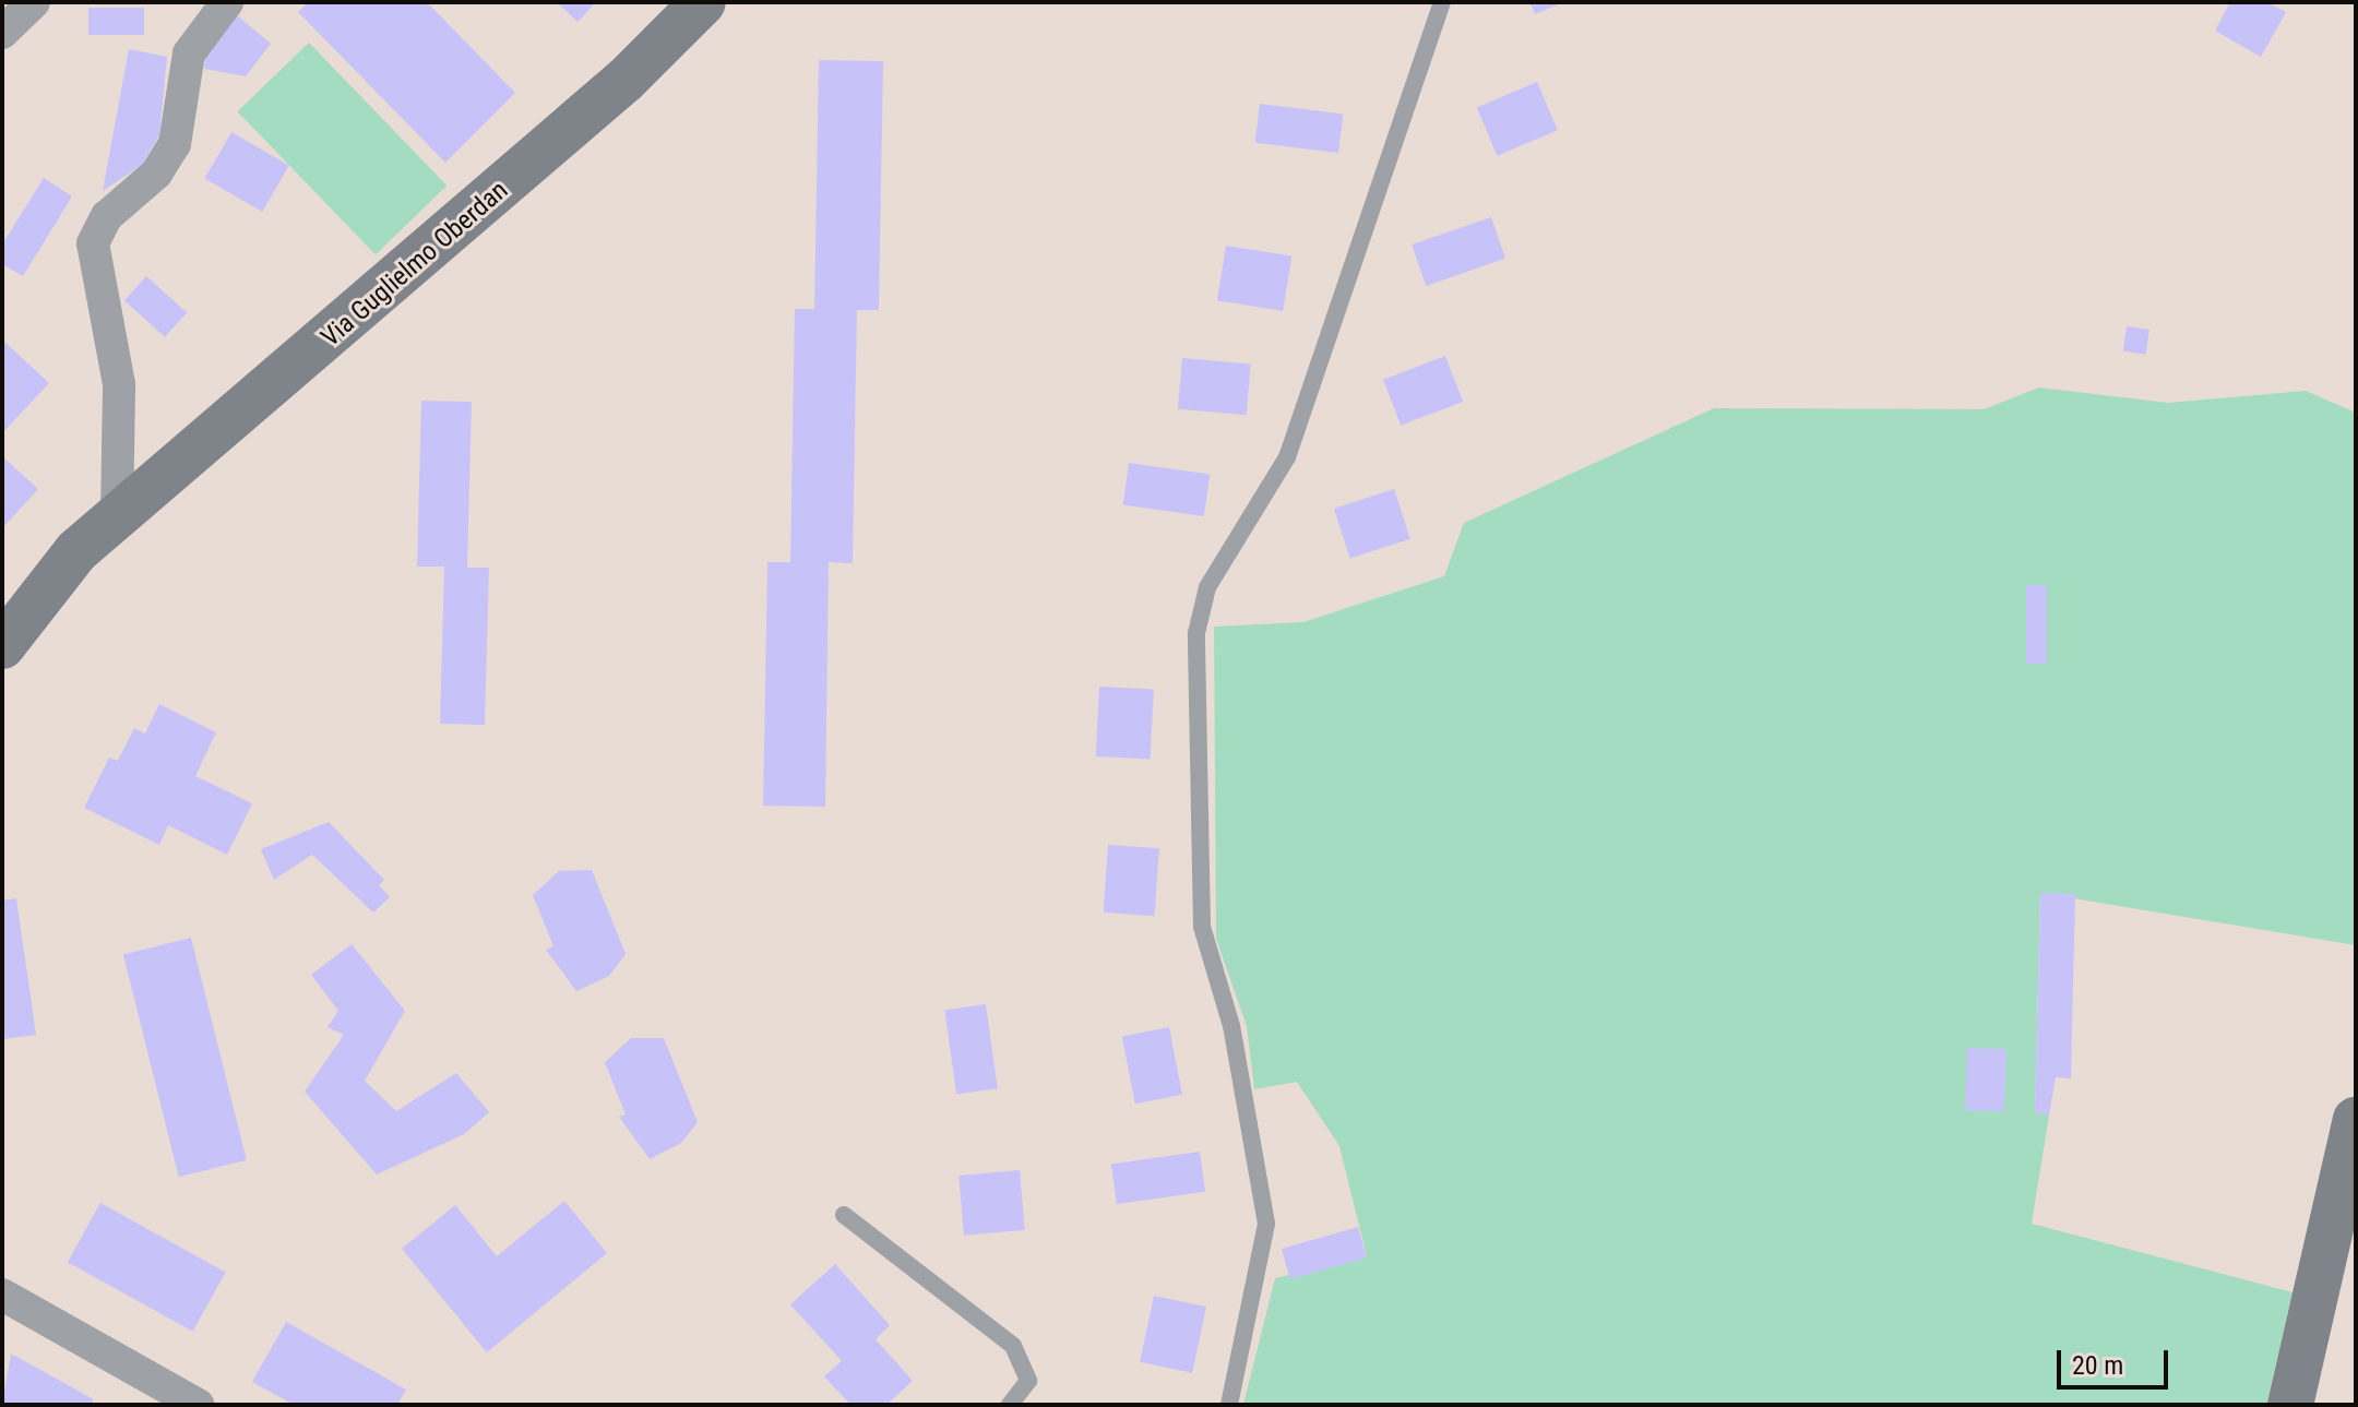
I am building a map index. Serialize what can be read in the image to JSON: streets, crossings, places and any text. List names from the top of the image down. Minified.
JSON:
{"streets":{"street":["Via Guglielmo Oberdan"]},"scale_bar":"20 m"}
